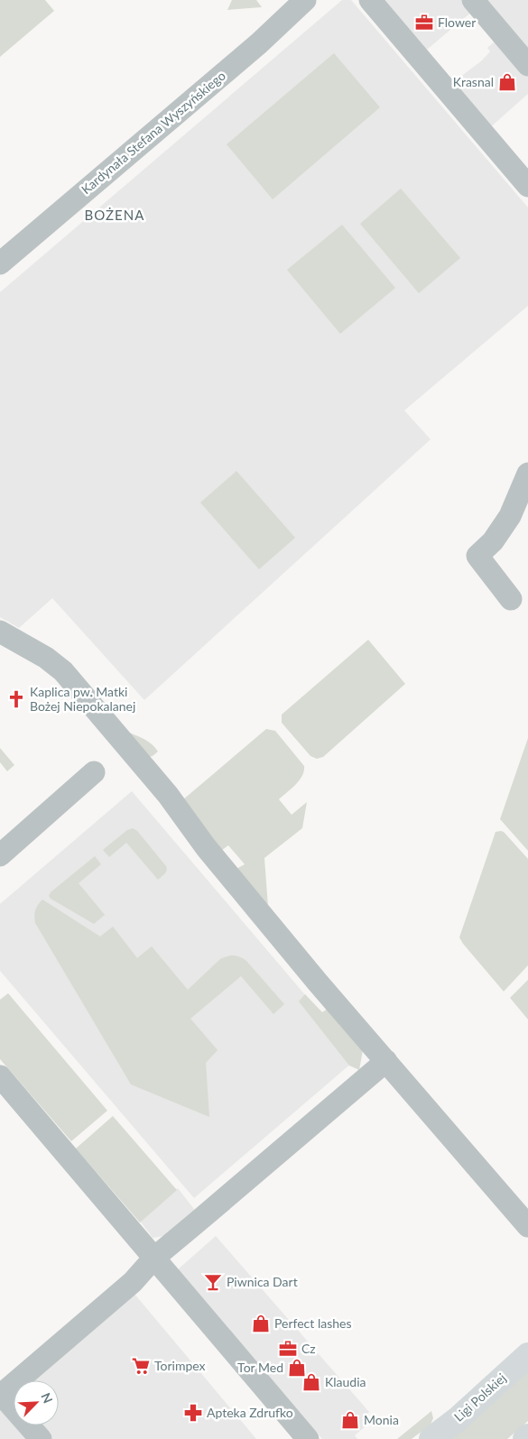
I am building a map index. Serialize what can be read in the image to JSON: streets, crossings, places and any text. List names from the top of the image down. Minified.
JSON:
{"streets":{"main road":["Ligi Polskiej"],"street":["Kardynała Stefana Wyszyńskiego"]},"districts":["BOŻENA"],"places":{"office":["Flower","Cz"],"shop":["Krasnal","Perfect lashes","Tor Med","Klaudia","Monia"],"church":["Kaplica pw. Matki Bożej Niepokalanej"],"bar":["Piwnica Dart"],"supermarket":["Torimpex"],"pharmacy":["Apteka Zdrufko"]},"north":"top right"}
